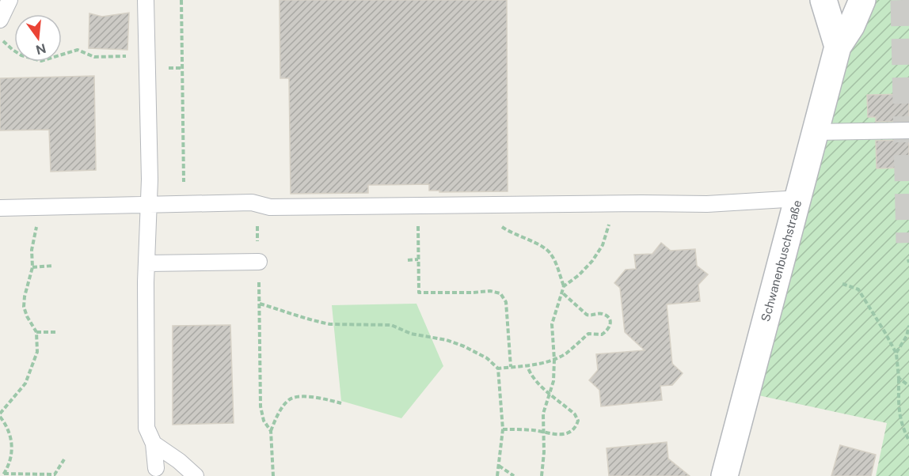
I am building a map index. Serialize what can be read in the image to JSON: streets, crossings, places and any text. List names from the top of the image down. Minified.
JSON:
{"streets":{"street":["Schwanenbuschstraße"]},"north":"bottom"}
